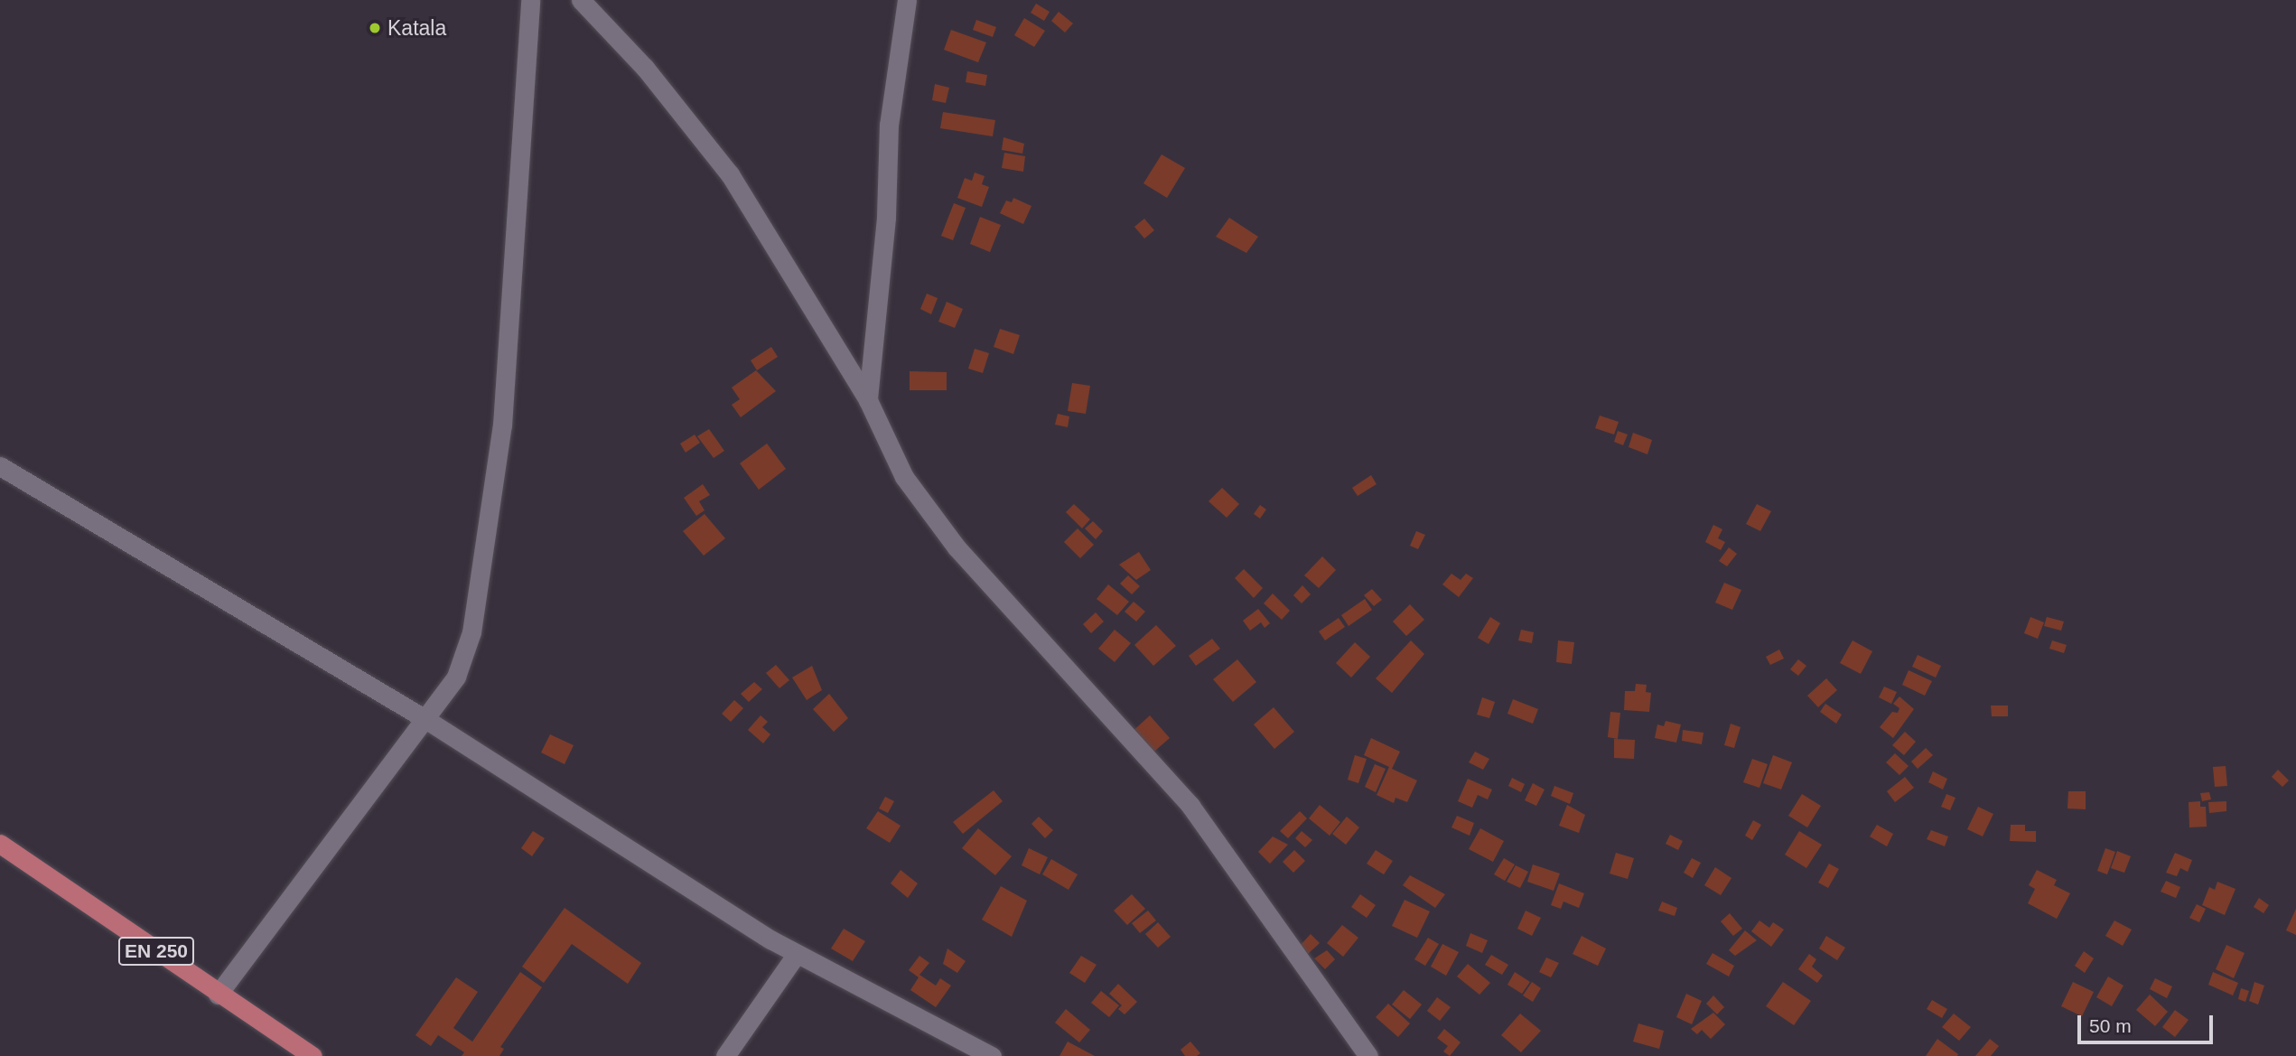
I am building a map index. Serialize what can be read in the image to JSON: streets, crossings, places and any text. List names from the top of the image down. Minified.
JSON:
{"streets":{"main road":["EN 250"]},"places":["Katala"],"scale_bar":"50 m"}
